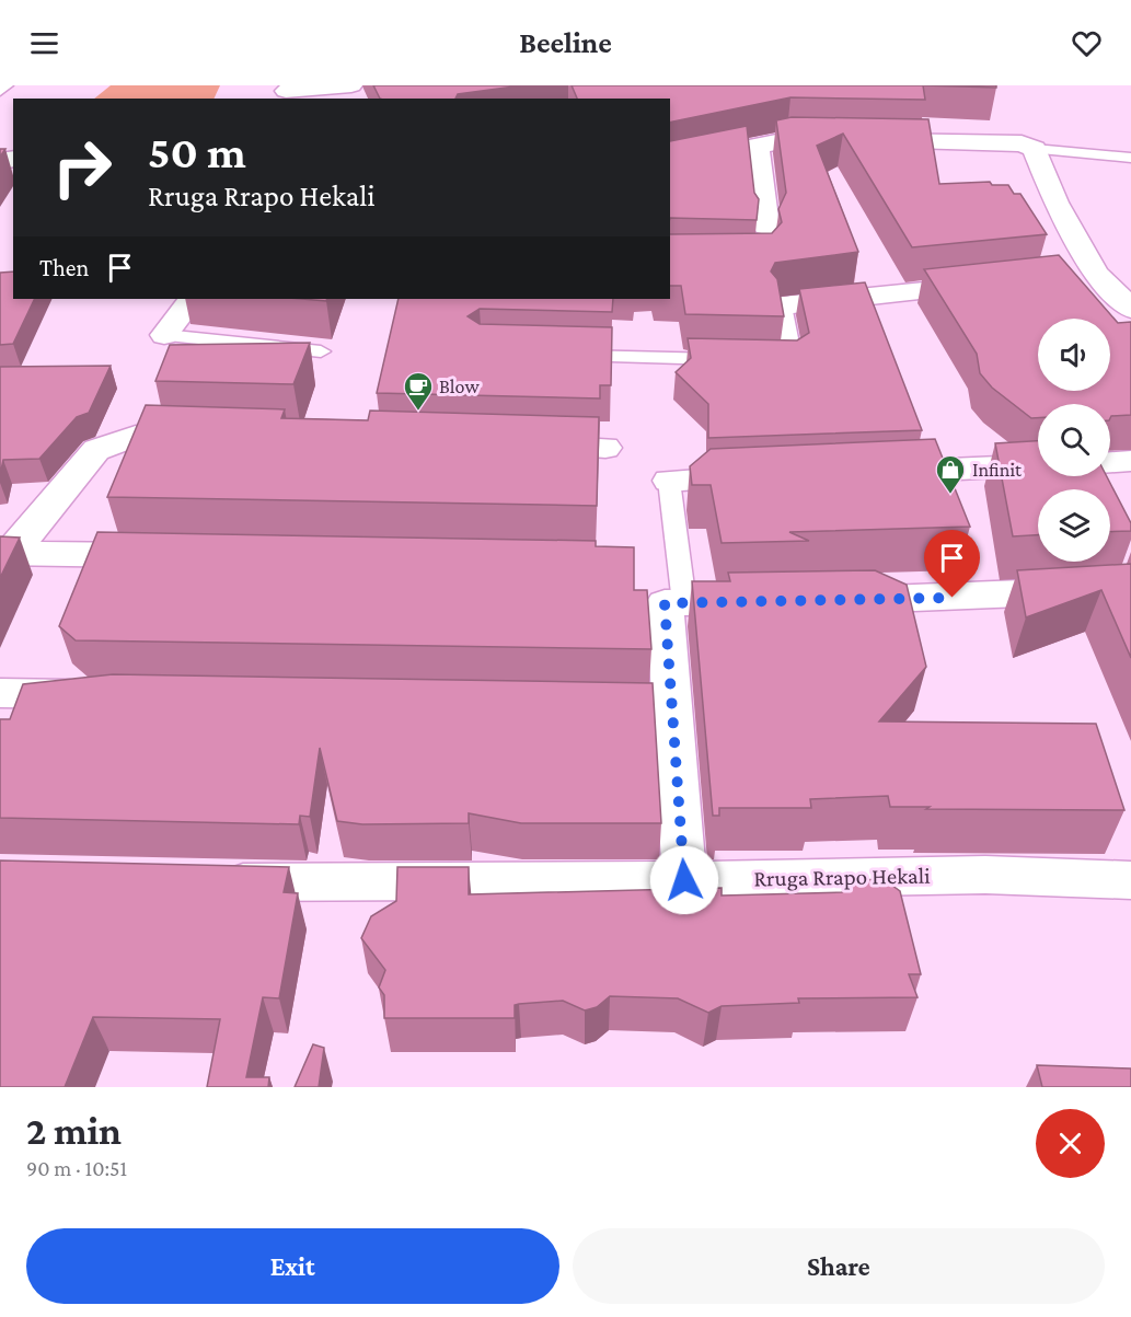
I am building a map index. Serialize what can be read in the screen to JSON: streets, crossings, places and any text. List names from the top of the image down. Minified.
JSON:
{"streets":{"street":["Rruga Rrapo Hekali"]},"places":{"cafe":["Blow"],"shop":["Infinit"]},"page":{"header":"Beeline","turn":["50 m","Rruga Rrapo Hekali"],"then":"Then","heading":["2 min","90 m · 10:51"],"buttons":["Exit","Share"]}}
